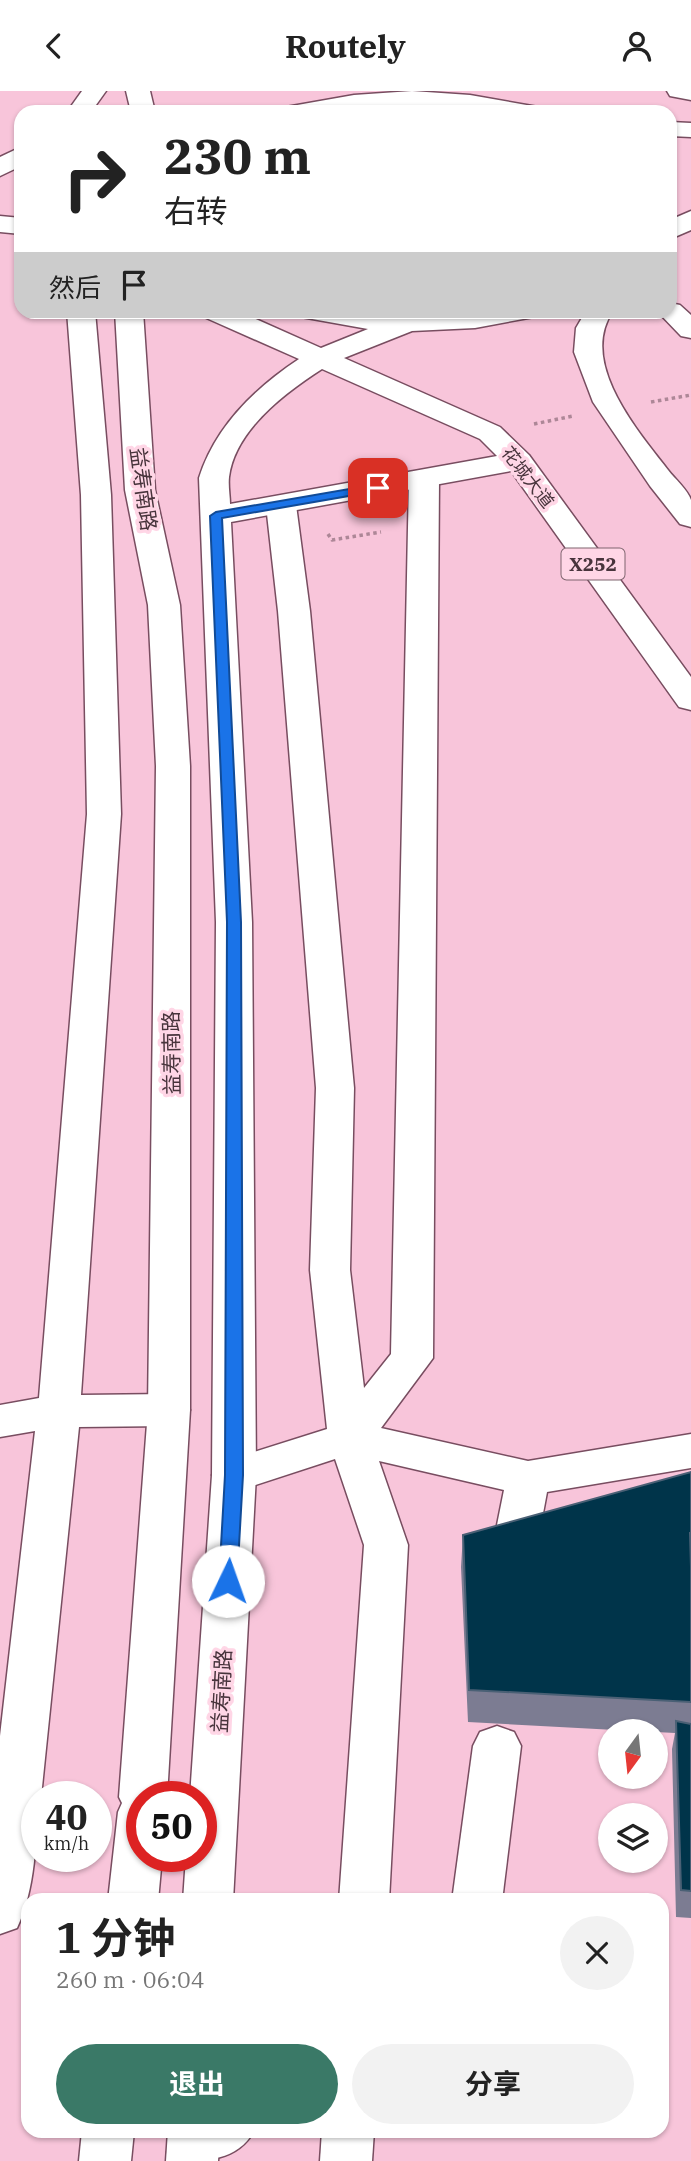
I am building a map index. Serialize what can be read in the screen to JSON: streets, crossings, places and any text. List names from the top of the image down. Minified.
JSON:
{"streets":{"main road":["花城大道","益寿南路","X252"]},"crossings":[["花城大道","益寿南路"]],"north":"bottom","page":{"header":"Routely","turn":["230 m","右转"],"then":"然后","speed":"40 km/h","limit":"50","heading":["1 分钟","260 m · 06:04"],"buttons":["退出","分享"]}}
